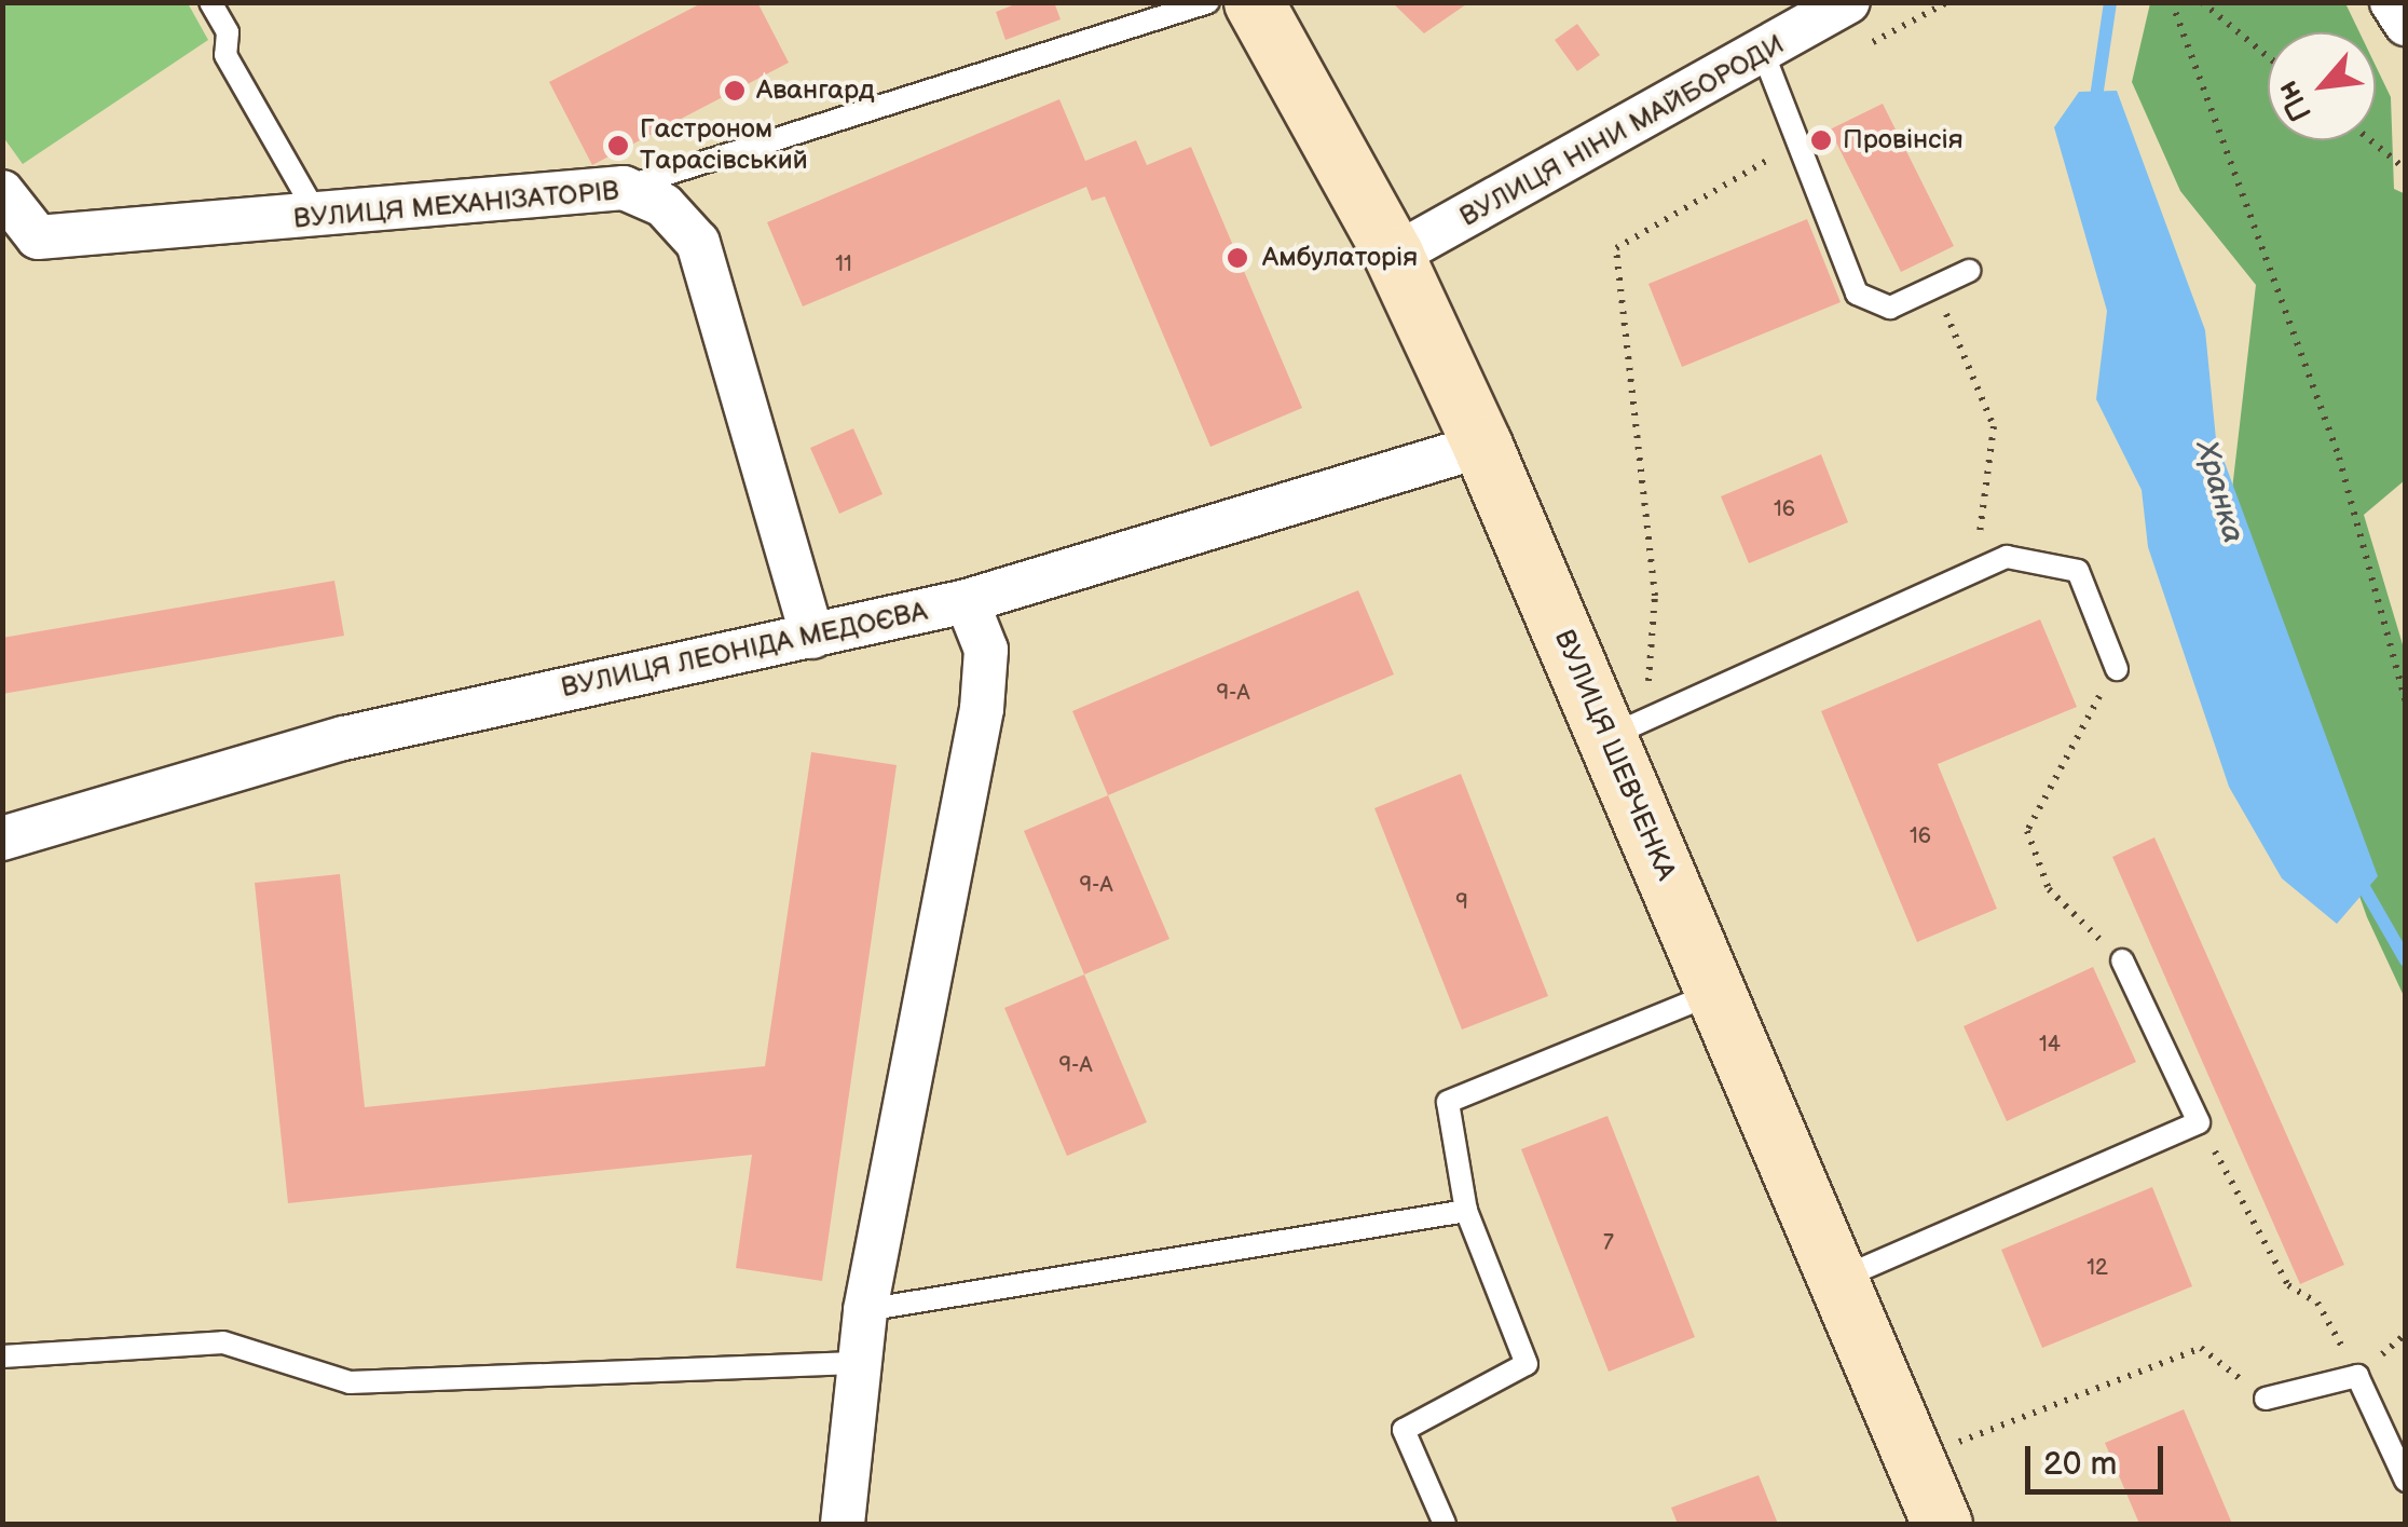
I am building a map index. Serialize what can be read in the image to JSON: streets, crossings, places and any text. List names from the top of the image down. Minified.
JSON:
{"streets":{"main road":["ВУЛИЦЯ ШЕВЧЕНКА"],"street":["ВУЛИЦЯ НІНИ МАЙБОРОДИ","ВУЛИЦЯ МЕХАНІЗАТОРІВ","ВУЛИЦЯ ЛЕОНІДА МЕДОЄВА"]},"crossings":[["ВУЛИЦЯ НІНИ МАЙБОРОДИ","ВУЛИЦЯ ШЕВЧЕНКА"],["ВУЛИЦЯ МЕХАНІЗАТОРІВ","ВУЛИЦЯ ЛЕОНІДА МЕДОЄВА"],["ВУЛИЦЯ ЛЕОНІДА МЕДОЄВА","ВУЛИЦЯ ШЕВЧЕНКА"]],"water":["Хранка"],"places":["Авангард","Провінсія","Гастроном Тарасівський","Амбулаторія"],"house_numbers":["11","16","9-А","16","9-А","9","14","9-А","7","12"],"scale_bar":"20 m","north":"bottom left"}
